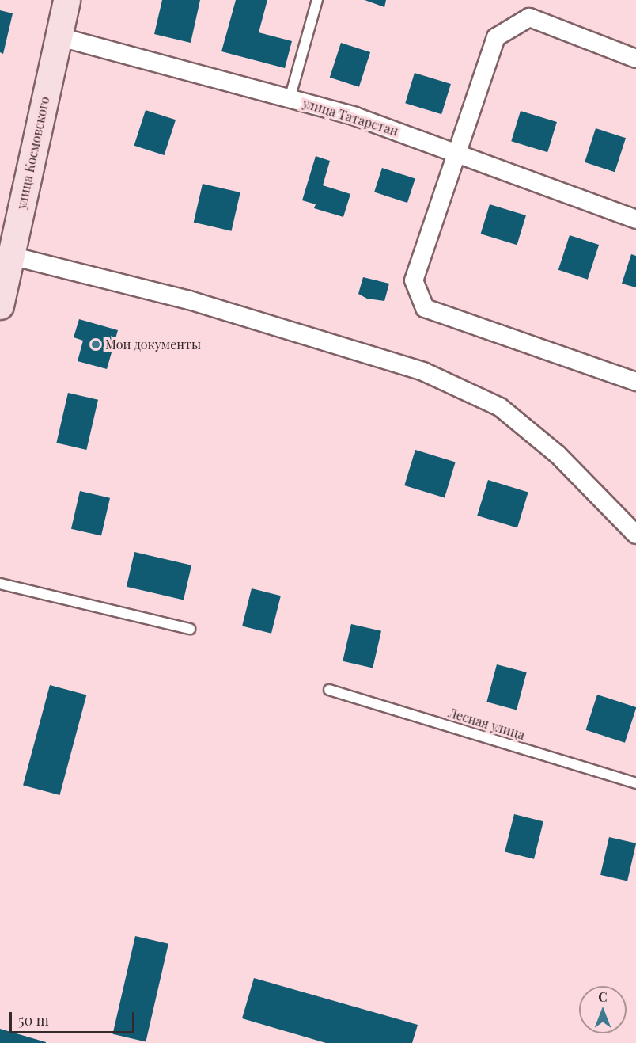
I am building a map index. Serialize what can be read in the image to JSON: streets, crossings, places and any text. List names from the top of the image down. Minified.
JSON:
{"streets":{"main road":["улица Космовского"],"street":["улица Татарстан"],"lane":["Лесная улица"]},"crossings":[["улица Татарстан","улица Космовского"]],"places":["Мои документы"],"scale_bar":"50 m","north":"top"}
